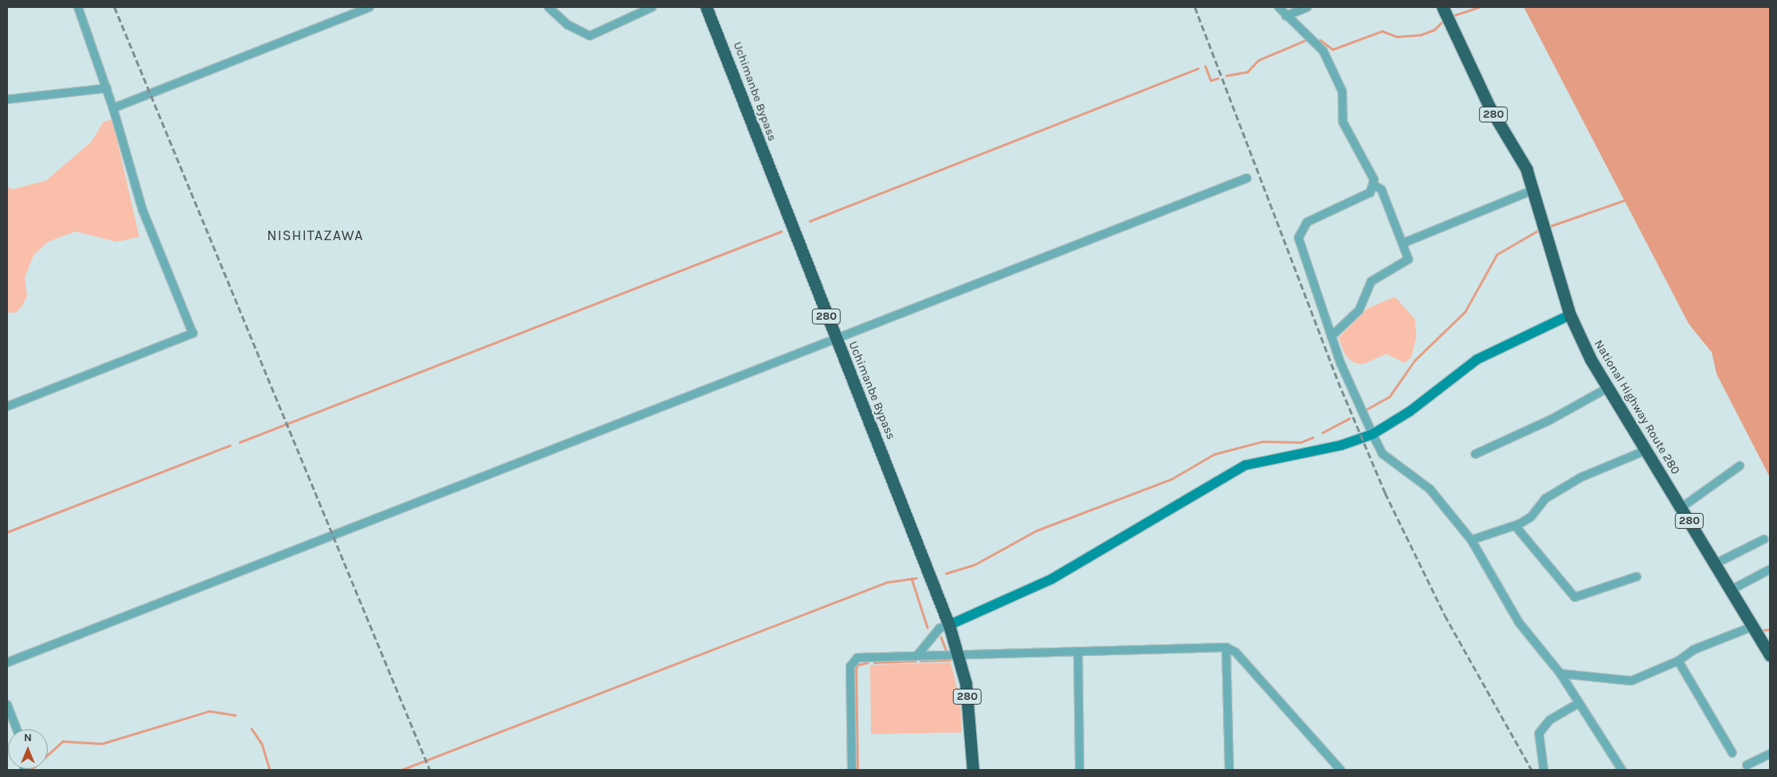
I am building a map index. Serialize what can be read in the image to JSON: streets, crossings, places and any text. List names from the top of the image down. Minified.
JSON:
{"streets":{"highway":["Uchimanbe Bypass","280","National Highway Route 280"]},"districts":["NISHITAZAWA"],"north":"top"}
